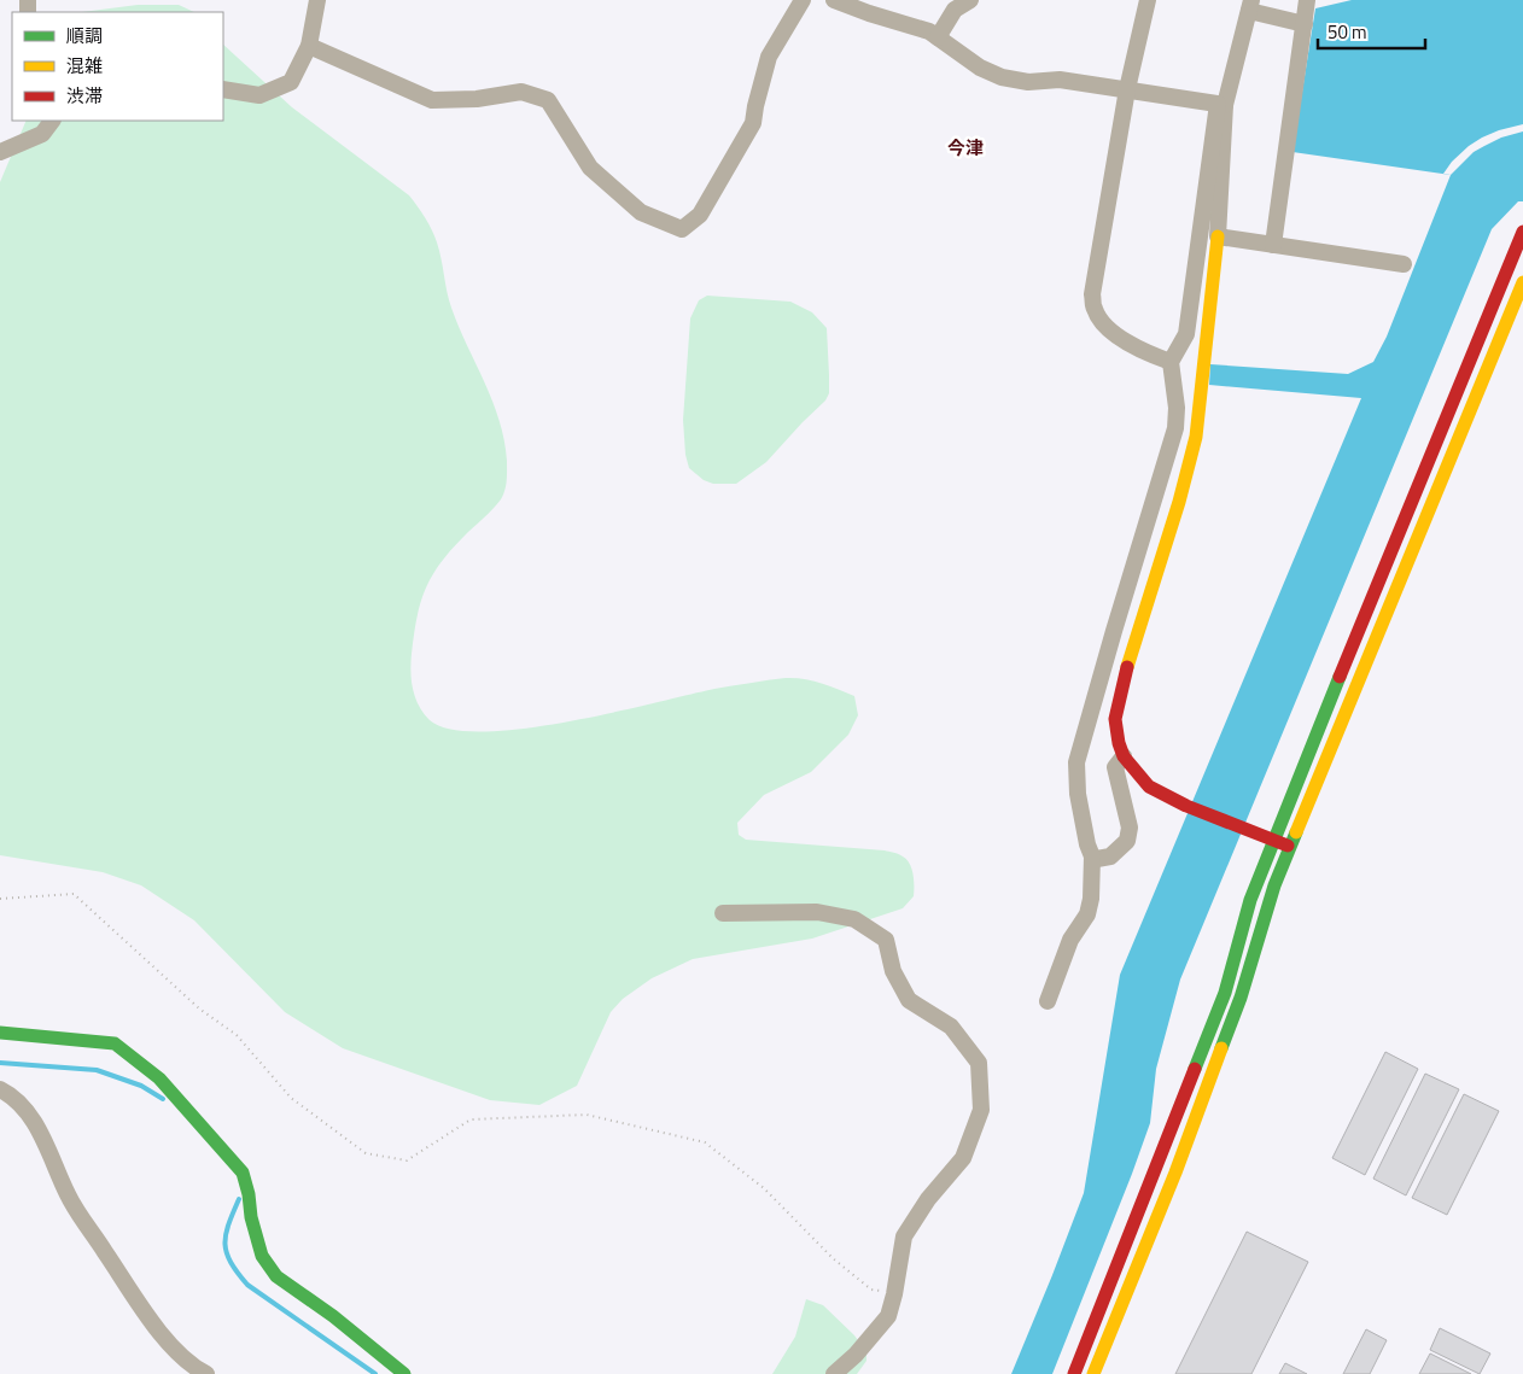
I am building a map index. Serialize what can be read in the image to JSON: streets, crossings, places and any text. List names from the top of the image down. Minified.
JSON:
{"districts":["今津"],"legend":["順調","混雑","渋滞"],"scale_bar":"50 m"}
